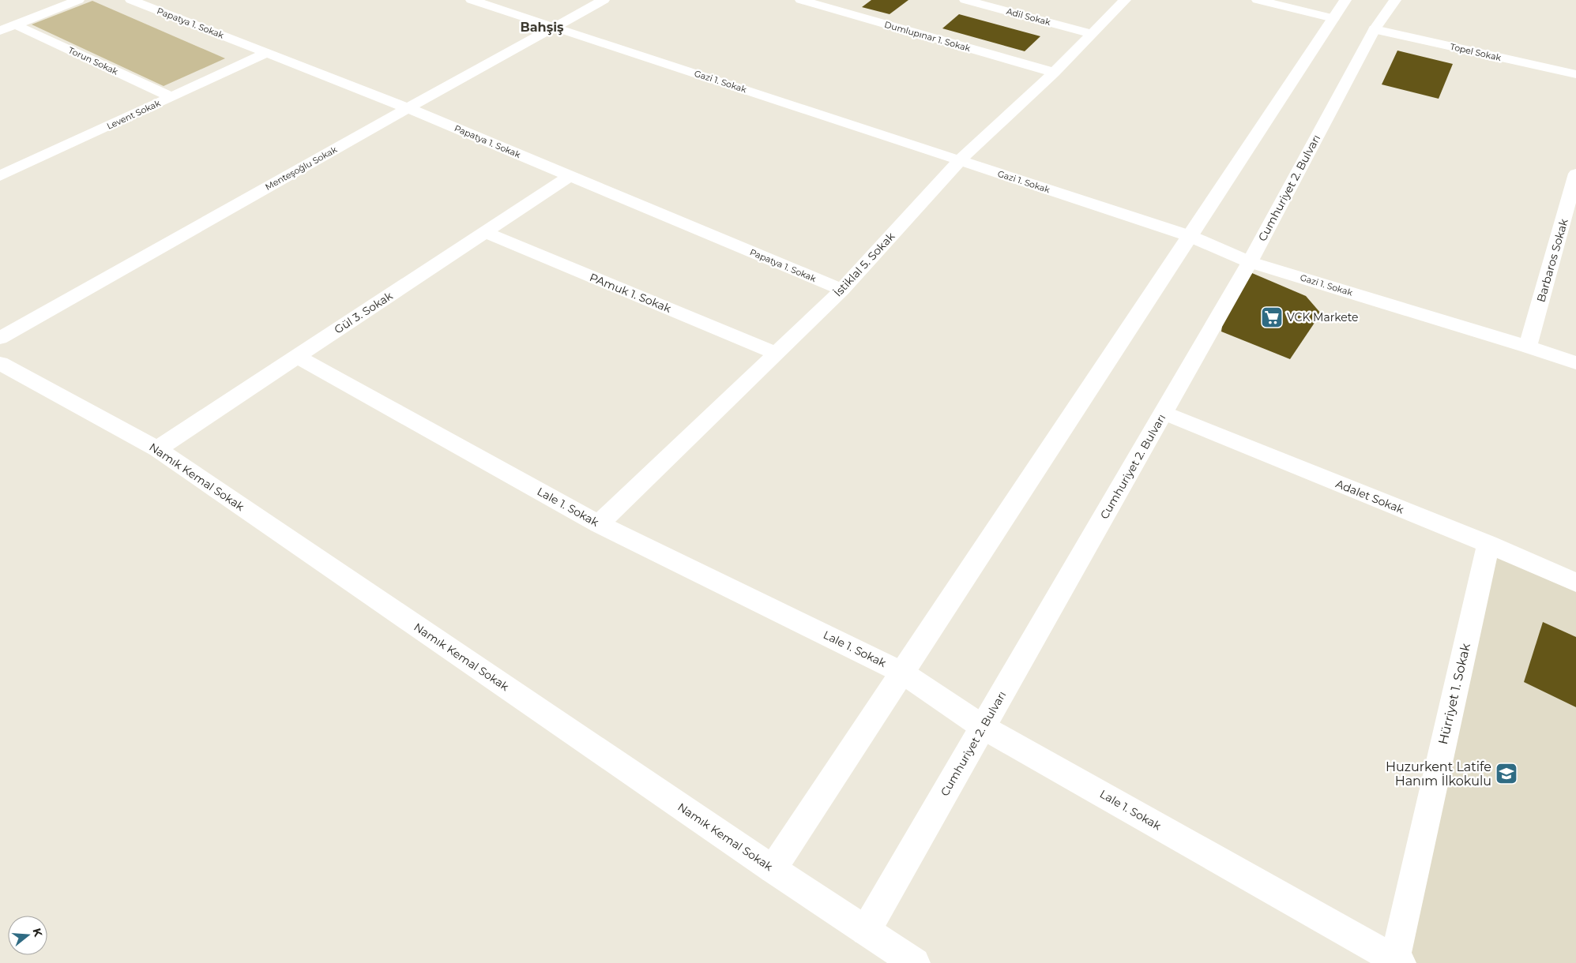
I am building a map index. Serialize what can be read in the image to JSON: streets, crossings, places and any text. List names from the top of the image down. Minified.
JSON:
{"streets":{"street":["Adil Sokak","Papatya 1. Sokak","Dumlupınar 1. Sokak","Topel Sokak","Torun Sokak","Gazi 1. Sokak","Levent Sokak","Menteşoğlu Sokak","Cumhuriyet 2. Bulvarı","Barbaros Sokak","İstiklal 5. Sokak","PAmuk 1. Sokak","Gül 3. Sokak","Namık Kemal Sokak","Adalet Sokak","Lale 1. Sokak","Hürriyet 1. Sokak"]},"crossings":[["Adil Sokak","İstiklal 5. Sokak"],["Papatya 1. Sokak","Levent Sokak"],["Papatya 1. Sokak","Menteşoğlu Sokak"],["Papatya 1. Sokak","İstiklal 5. Sokak"],["Papatya 1. Sokak","Gül 3. Sokak"],["Dumlupınar 1. Sokak","İstiklal 5. Sokak"],["Topel Sokak","Cumhuriyet 2. Bulvarı"],["Torun Sokak","Levent Sokak"],["Gazi 1. Sokak","Menteşoğlu Sokak"],["Gazi 1. Sokak","Cumhuriyet 2. Bulvarı"],["Gazi 1. Sokak","Barbaros Sokak"],["Gazi 1. Sokak","İstiklal 5. Sokak"],["Cumhuriyet 2. Bulvarı","Namık Kemal Sokak"],["Cumhuriyet 2. Bulvarı","Adalet Sokak"],["Cumhuriyet 2. Bulvarı","Lale 1. Sokak"],["İstiklal 5. Sokak","PAmuk 1. Sokak"],["İstiklal 5. Sokak","Lale 1. Sokak"],["PAmuk 1. Sokak","Gül 3. Sokak"],["Gül 3. Sokak","Namık Kemal Sokak"],["Gül 3. Sokak","Lale 1. Sokak"],["Adalet Sokak","Hürriyet 1. Sokak"],["Lale 1. Sokak","Hürriyet 1. Sokak"]],"districts":["Bahşiş"],"places":{"supermarket":["VCK Markete"],"school or university":["Huzurkent Latife Hanım İlkokulu"]},"north":"right"}
